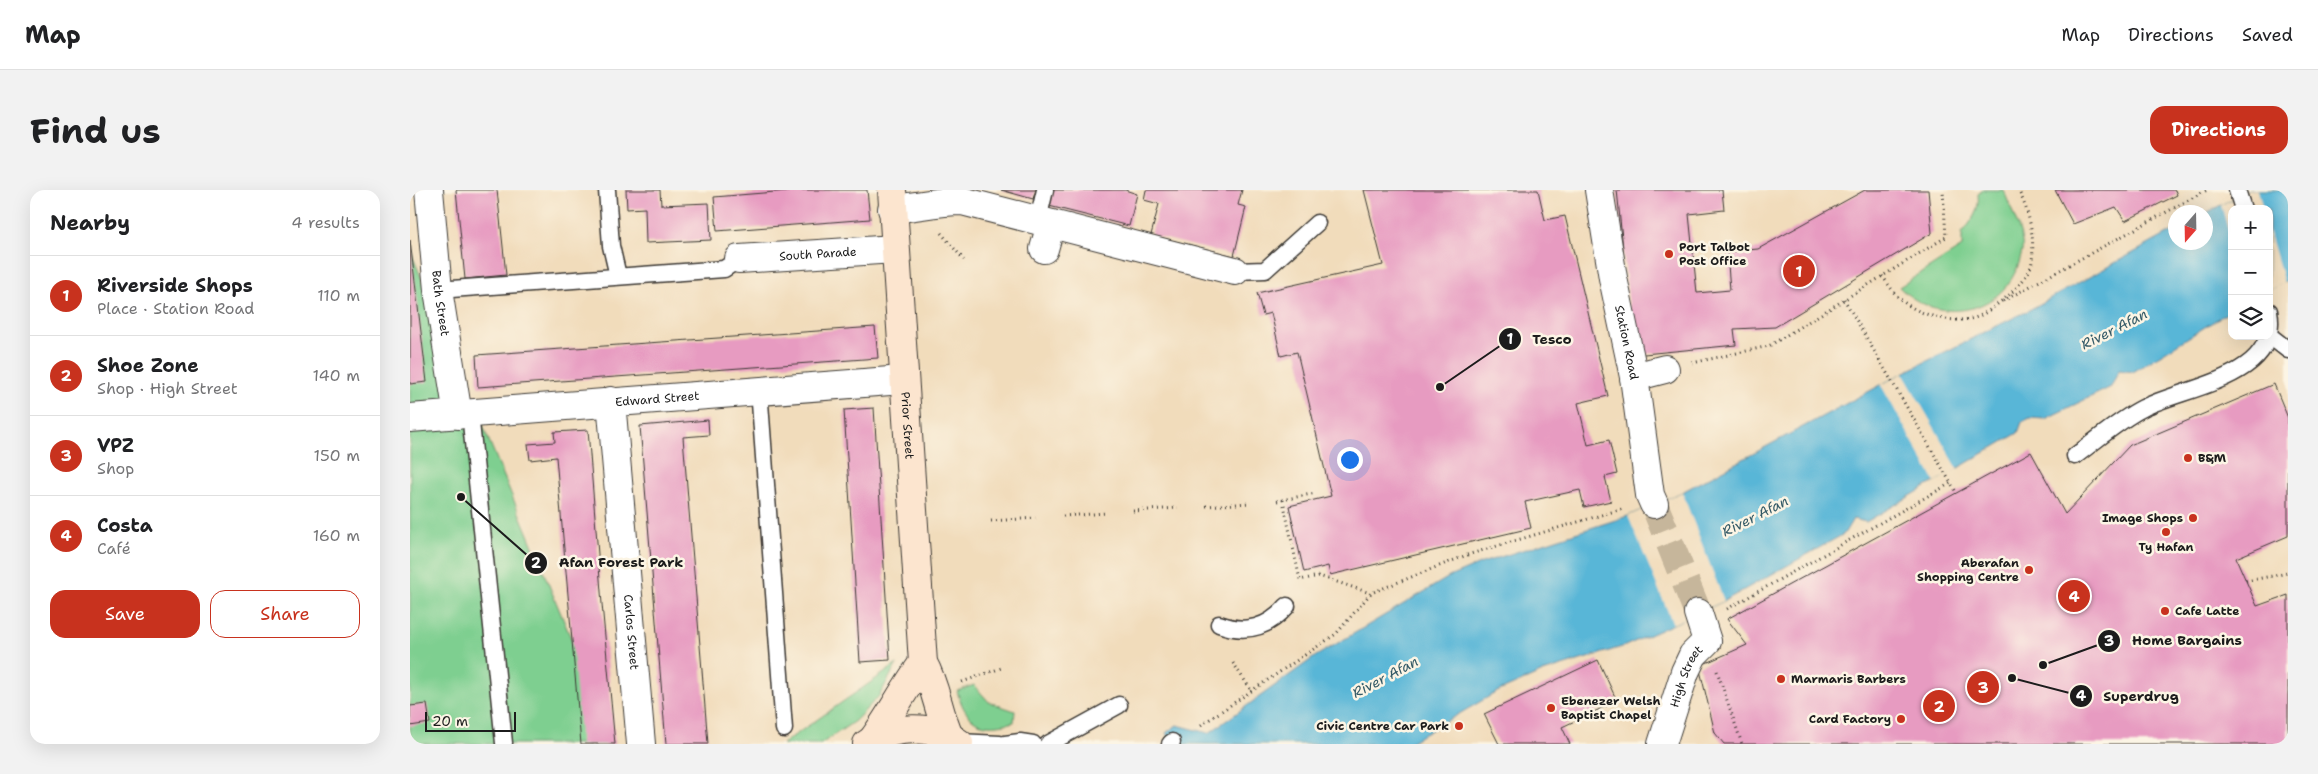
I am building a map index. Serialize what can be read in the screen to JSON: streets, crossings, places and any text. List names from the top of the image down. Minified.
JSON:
{"streets":{"street":["South Parade","Bath Street","Station Road","Edward Street","Prior Street","Carlos Street","High Street"]},"crossings":[["South Parade","Prior Street"],["Bath Street","Edward Street"],["Edward Street","Prior Street"],["Edward Street","Carlos Street"]],"water":["River Afan"],"places":["Port Talbot Post Office","Tesco","B&M","Afan Forest Park","Image Shops","Ty Hafan","Aberafan Shopping Centre","Cafe Latte","Home Bargains","Superdrug","Marmaris Barbers","Ebenezer Welsh Baptist Chapel","Card Factory","Civic Centre Car Park"],"scale_bar":"20 m","north":"bottom","page":{"header":"Map","nav":["Map","Directions","Saved"],"buttons":["Directions",["Save","Share"]],"title":"Find us","heading":["Nearby","4 results"],"map_buttons":["+","−"],"pins":["1","4","3","2"],"list":[{"mark":"1","name":"Riverside Shops","note":"Place · Station Road","value":"110 m"},{"mark":"2","name":"Shoe Zone","note":"Shop · High Street","value":"140 m"},{"mark":"3","name":"VPZ","note":"Shop","value":"150 m"},{"mark":"4","name":"Costa","note":"Café","value":"160 m"}],"scale":"20 m"}}
